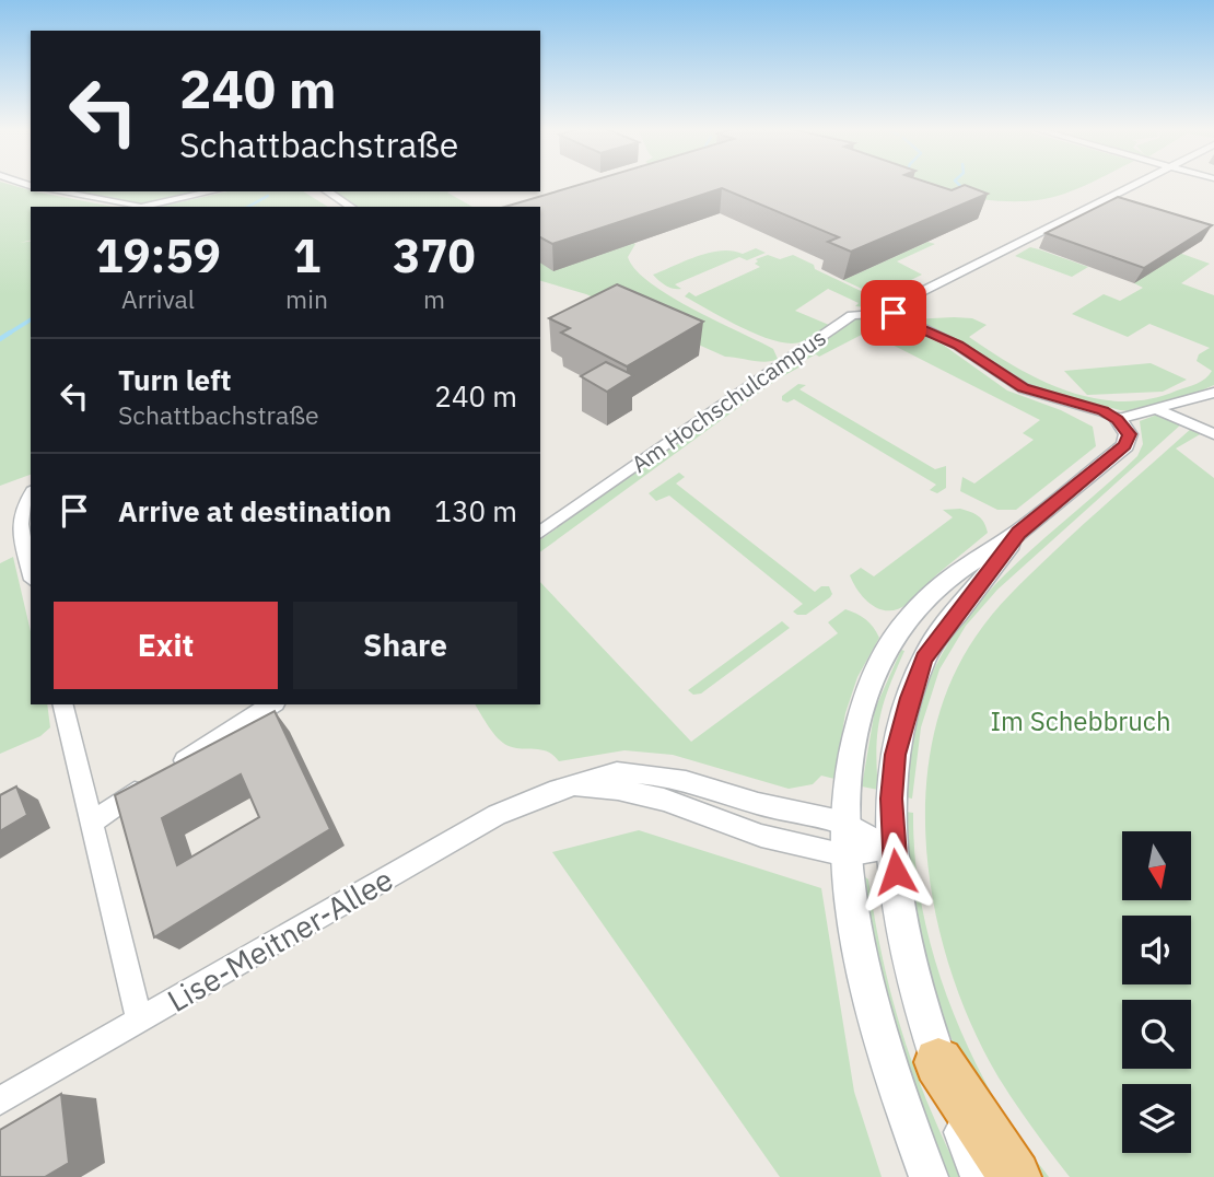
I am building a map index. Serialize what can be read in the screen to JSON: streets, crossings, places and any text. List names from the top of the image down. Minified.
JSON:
{"streets":{"street":["Am Hochschulcampus","Lise-Meitner-Allee"]},"parks":["Im Schebbruch"],"north":"bottom","page":{"turn":["240 m","Schattbachstraße"],"eta":["19:59","Arrival","1","min","370","m"],"list":[{"name":"Turn left","note":"Schattbachstraße","value":"240 m"},{"name":"Arrive at destination","value":"130 m"}],"buttons":["Exit","Share"]}}
